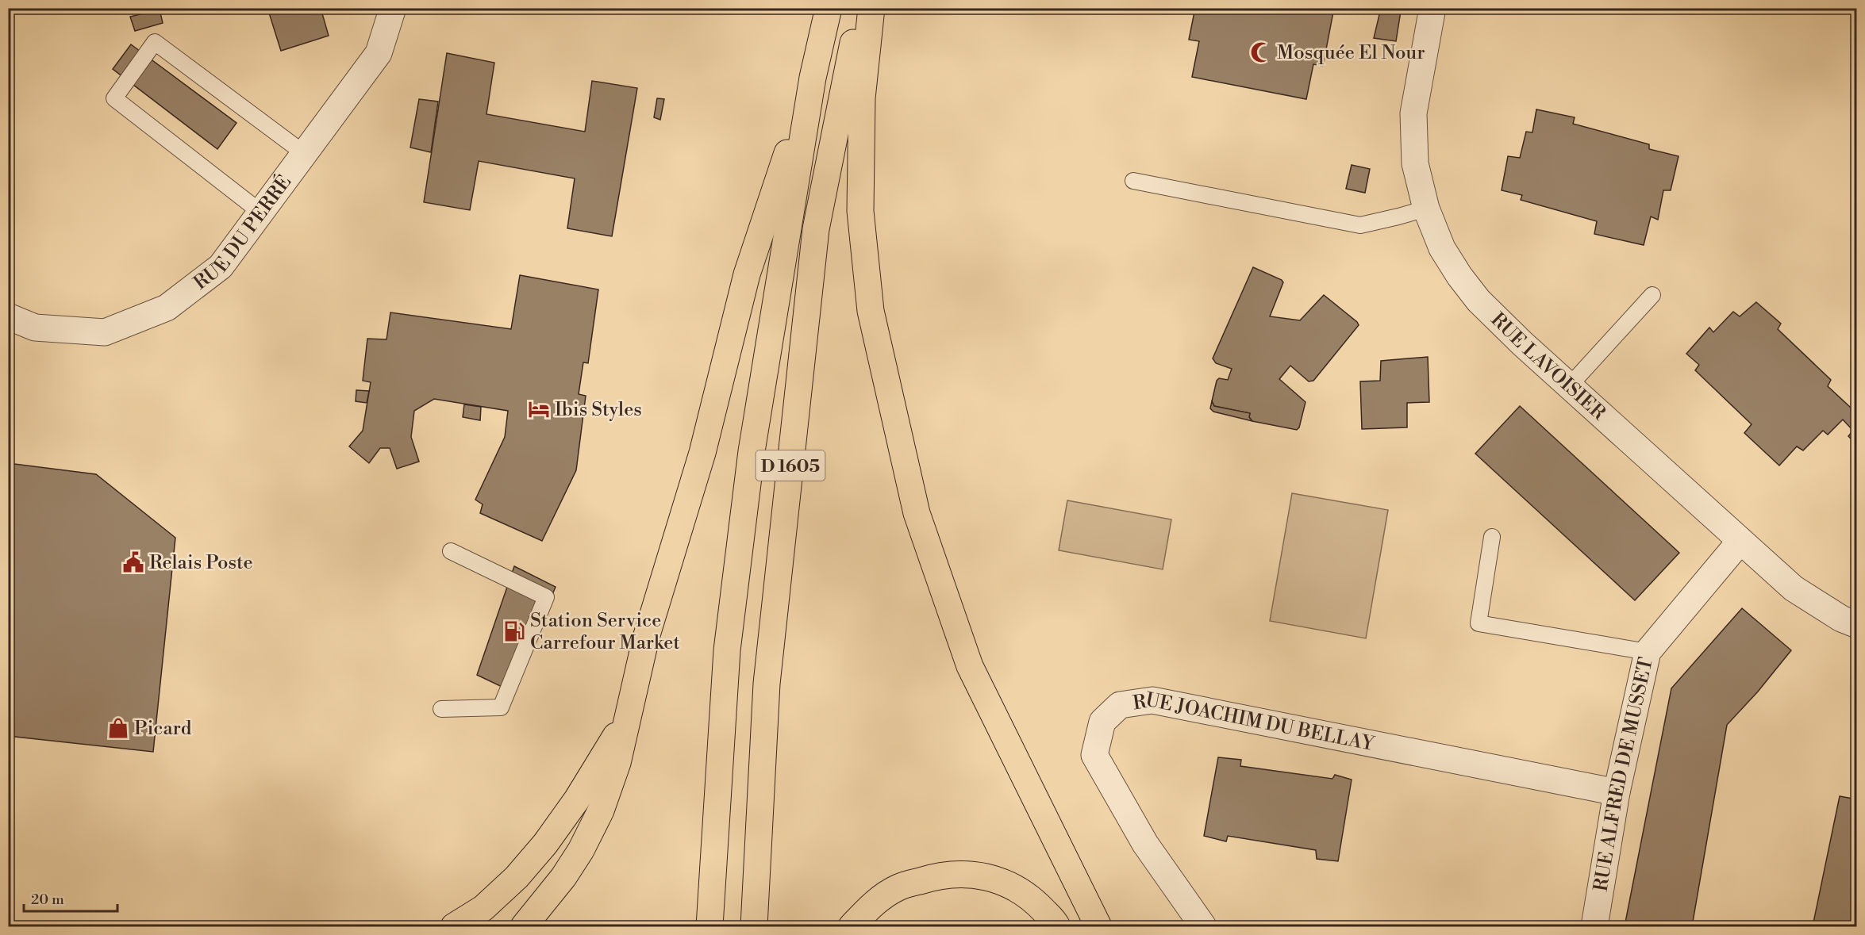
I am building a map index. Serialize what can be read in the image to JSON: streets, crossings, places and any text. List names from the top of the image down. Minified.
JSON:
{"streets":{"main road":["D 1605"],"street":["RUE DU PERRÉ","RUE LAVOISIER","RUE JOACHIM DU BELLAY","RUE ALFRED DE MUSSET"]},"crossings":[["RUE LAVOISIER","RUE ALFRED DE MUSSET"],["RUE JOACHIM DU BELLAY","RUE ALFRED DE MUSSET"]],"places":{"mosque":["Mosquée El Nour"],"hotel":["Ibis Styles"],"public building":["Relais Poste"],"fuel station":["Station Service Carrefour Market"],"shop":["Picard"]},"scale_bar":"20 m"}
